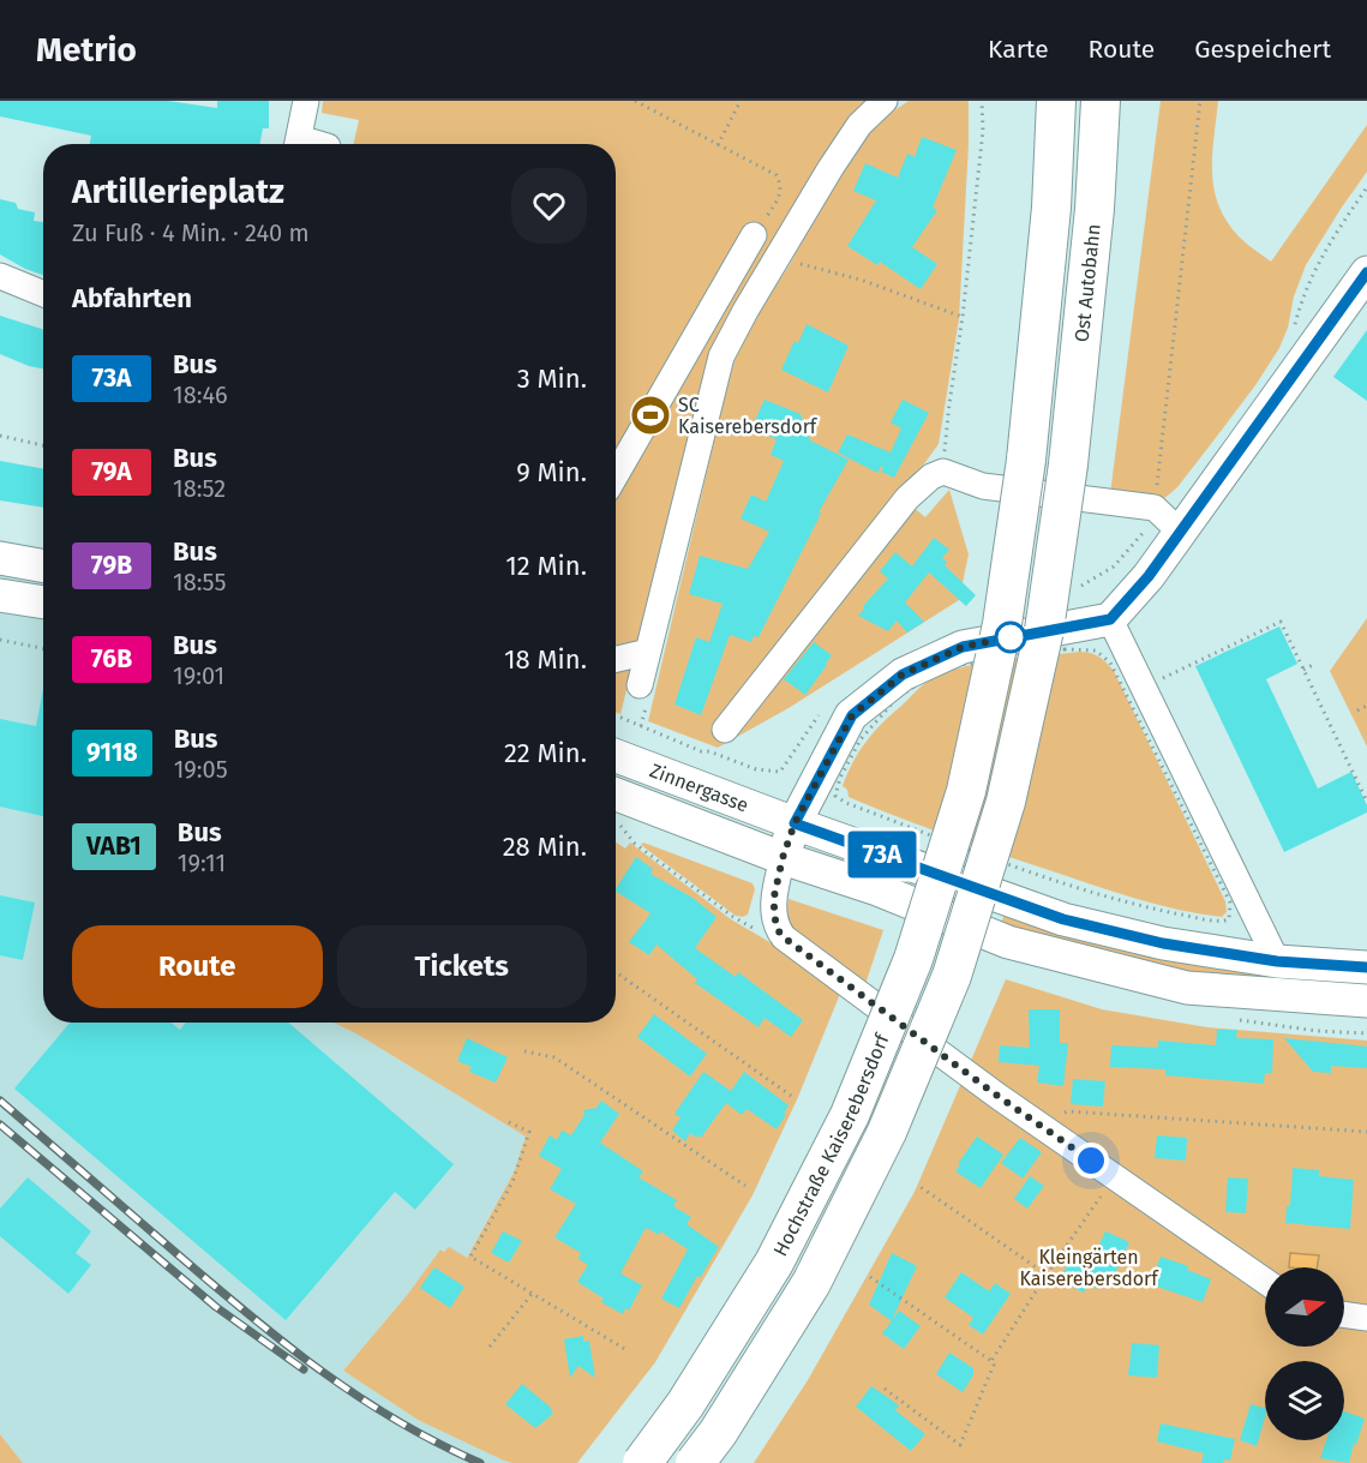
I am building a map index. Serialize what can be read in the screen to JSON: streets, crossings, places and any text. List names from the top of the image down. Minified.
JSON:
{"streets":{"highway":["Ost Autobahn","Hochstraße Kaiserebersdorf"],"main road":["Zinnergasse"]},"parks":["Kleingärten Kaiserebersdorf"],"places":{"sports":["SC Kaiserebersdorf"]},"lines":["bus line 73A"],"north":"right","page":{"header":"Metrio","nav":["Karte","Route","Gespeichert"],"on_map":"73A","heading":[["Artillerieplatz","Zu Fuß · 4 Min. · 240 m"],"Abfahrten"],"list":[{"mark":"73A","name":"Bus","note":"18:46","value":"3 Min."},{"mark":"79A","name":"Bus","note":"18:52","value":"9 Min."},{"mark":"79B","name":"Bus","note":"18:55","value":"12 Min."},{"mark":"76B","name":"Bus","note":"19:01","value":"18 Min."},{"mark":"9118","name":"Bus","note":"19:05","value":"22 Min."},{"mark":"VAB1","name":"Bus","note":"19:11","value":"28 Min."}],"buttons":["Route","Tickets"]}}
